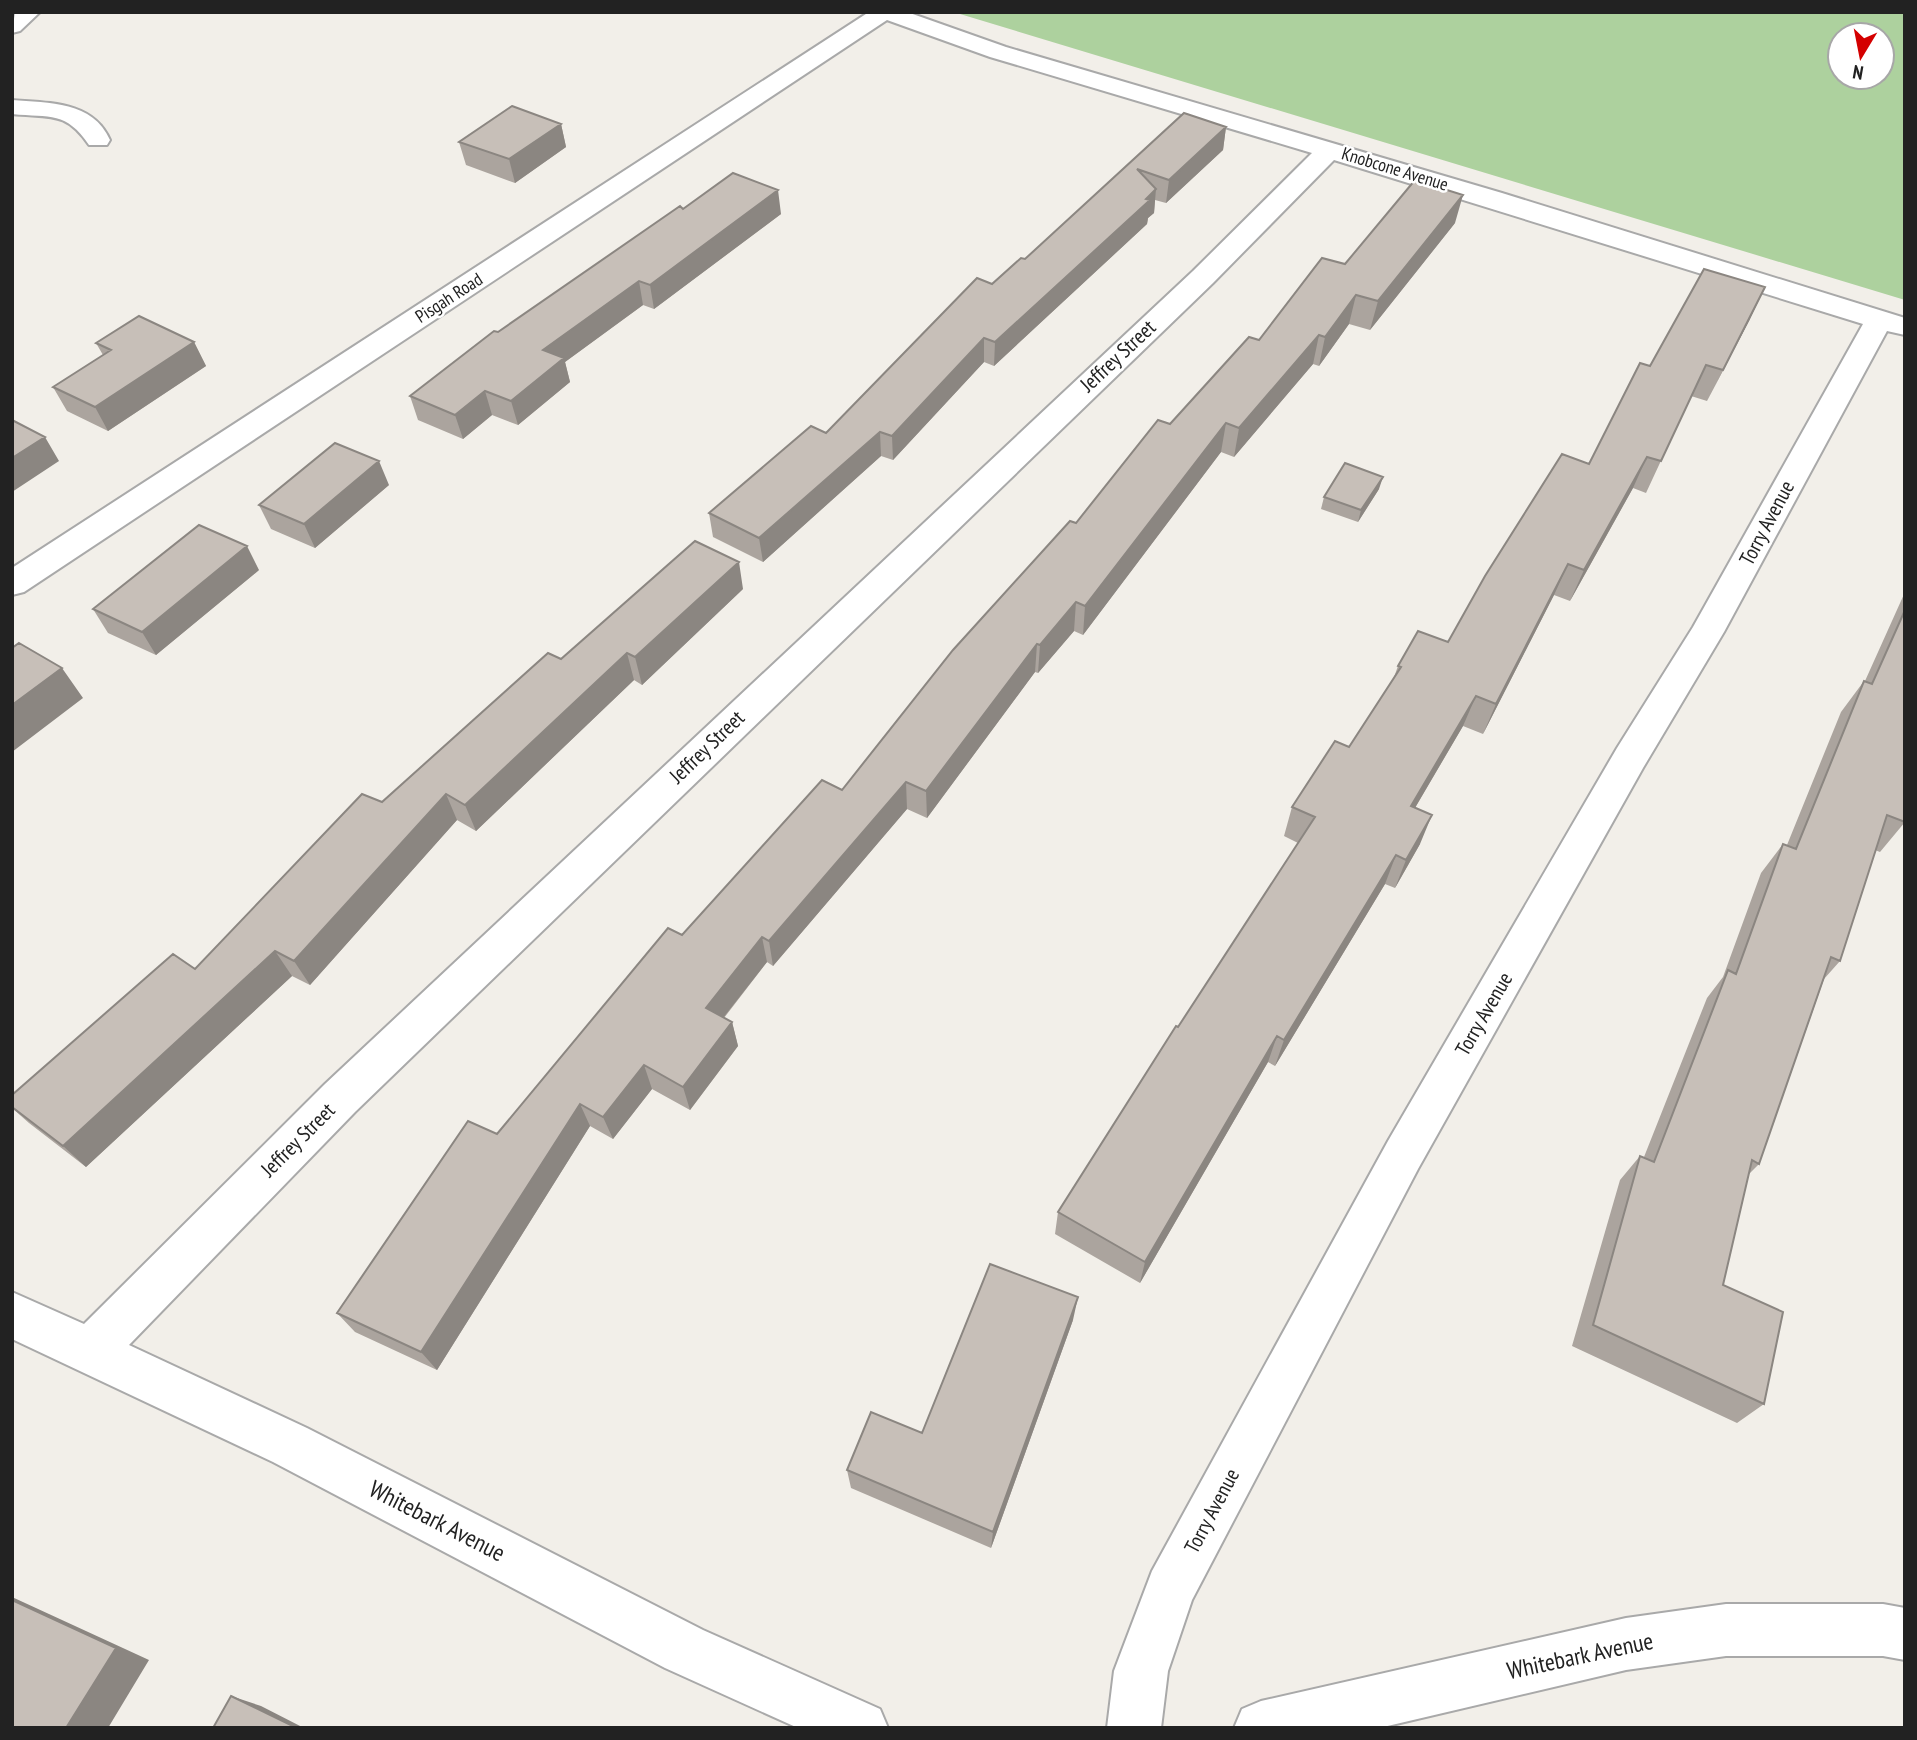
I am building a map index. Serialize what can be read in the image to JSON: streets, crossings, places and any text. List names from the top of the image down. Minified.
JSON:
{"streets":{"street":["Knobcone Avenue","Pisgah Road","Jeffrey Street","Torry Avenue","Whitebark Avenue"]},"crossings":[["Knobcone Avenue","Pisgah Road"],["Knobcone Avenue","Jeffrey Street"],["Knobcone Avenue","Torry Avenue"],["Jeffrey Street","Whitebark Avenue"]],"north":"bottom"}
